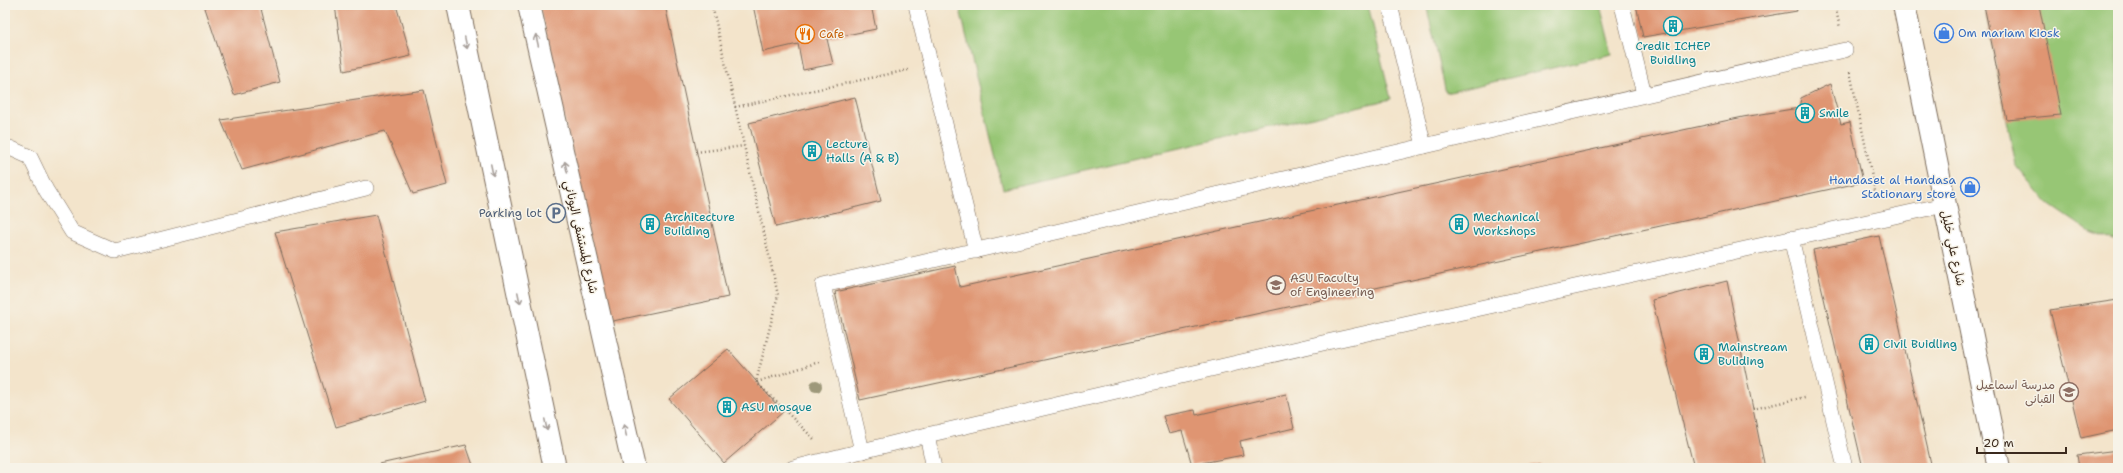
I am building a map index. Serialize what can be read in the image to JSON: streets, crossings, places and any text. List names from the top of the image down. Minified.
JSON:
{"streets":{"street":["شارع المستشفى اليوناني","شارع علي خليل"]},"places":{"building":["Credit ICHEP Buidling","Smile","Lecture Halls (A & B)","Architecture Building","Mechanical Workshops","Civil Buidling","Mainstream Buliding","ASU mosque"],"shop":["Om mariam Kiosk","Handaset al Handasa Stationary store"],"restaurant":["Cafe"],"parking":["Parking lot"],"school or university":["ASU Faculty of Engineering","مدرسة اسماعيل القبانى"]},"scale_bar":"20 m"}
